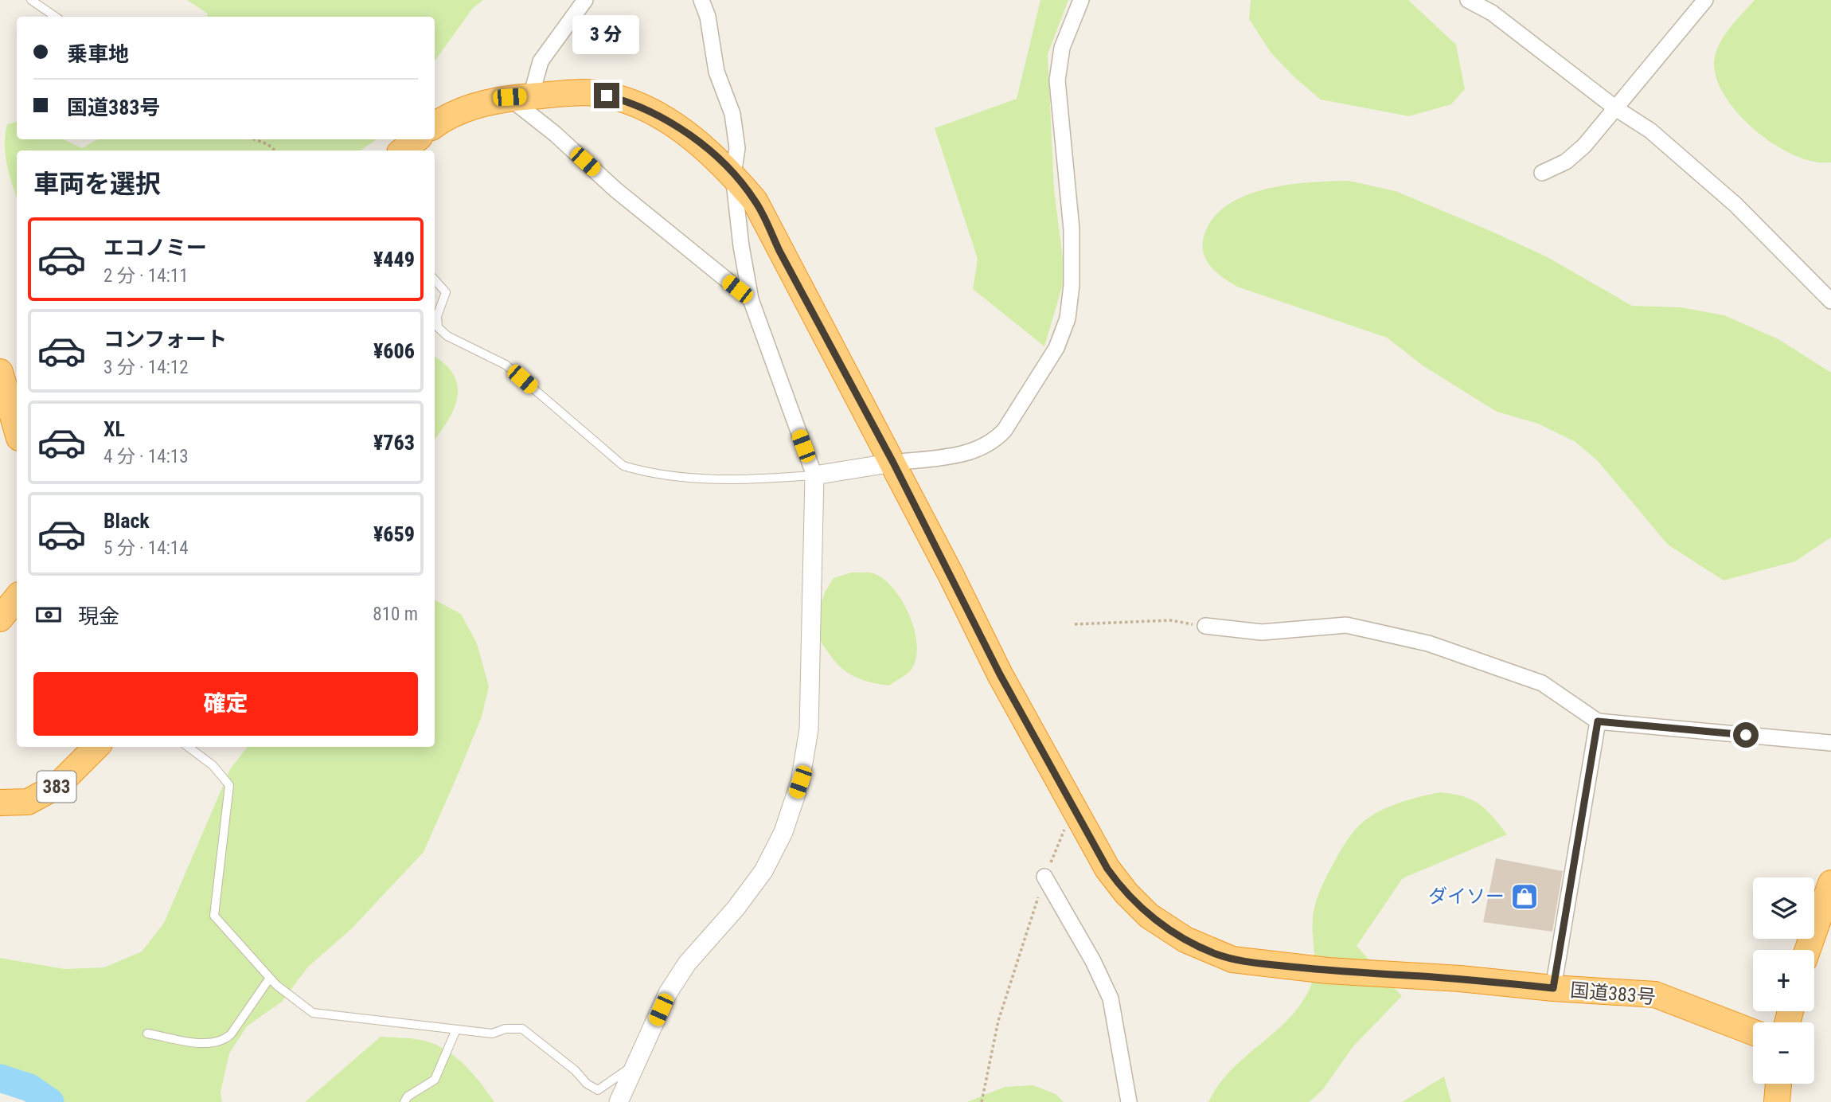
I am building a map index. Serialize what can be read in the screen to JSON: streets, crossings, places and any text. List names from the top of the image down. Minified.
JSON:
{"streets":{"highway":["383","国道383号"]},"places":{"shop":["ダイソー"]},"page":{"bubble":"3 分","banner":["乗車地","国道383号"],"heading":"車両を選択","list":[{"name":"エコノミー","note":"2 分 · 14:11","value":"¥449"},{"name":"コンフォート","note":"3 分 · 14:12","value":"¥606"},{"name":"XL","note":"4 分 · 14:13","value":"¥763"},{"name":"Black","note":"5 分 · 14:14","value":"¥659"}],"pay":["現金","810 m"],"buttons":"確定","map_buttons":["+","−"]}}
